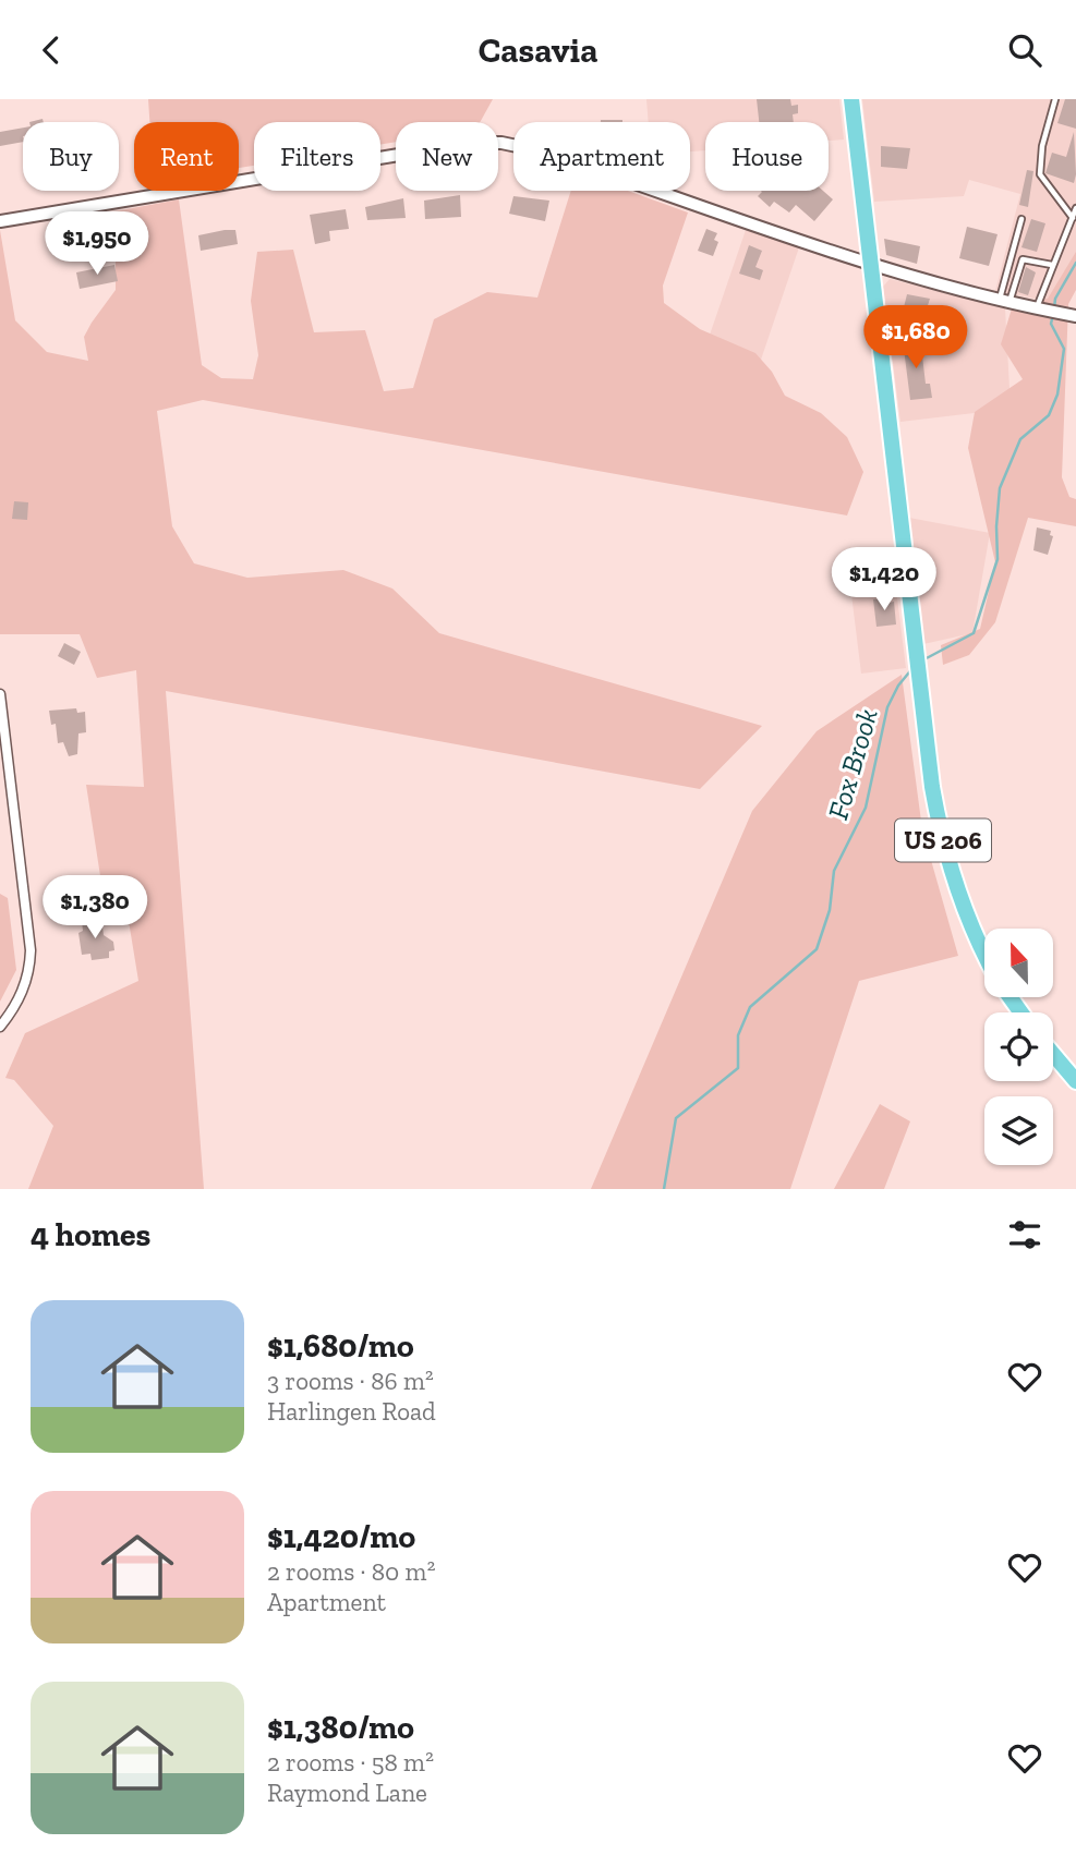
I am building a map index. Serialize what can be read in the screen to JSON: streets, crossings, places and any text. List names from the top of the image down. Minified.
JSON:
{"streets":{"highway":["US 206"]},"water":["Fox Brook"],"north":"top","page":{"header":"Casavia","chip":["Buy","Rent","Filters","New","Apartment","House"],"price":["$1,950","$1,680","$1,420","$1,380"],"heading":"4 homes","list":[{"name":"$1,680/mo","note":"3 rooms · 86 m² · Harlingen Road"},{"name":"$1,420/mo","note":"2 rooms · 80 m² · Apartment"},{"name":"$1,380/mo","note":"2 rooms · 58 m² · Raymond Lane"}]}}
